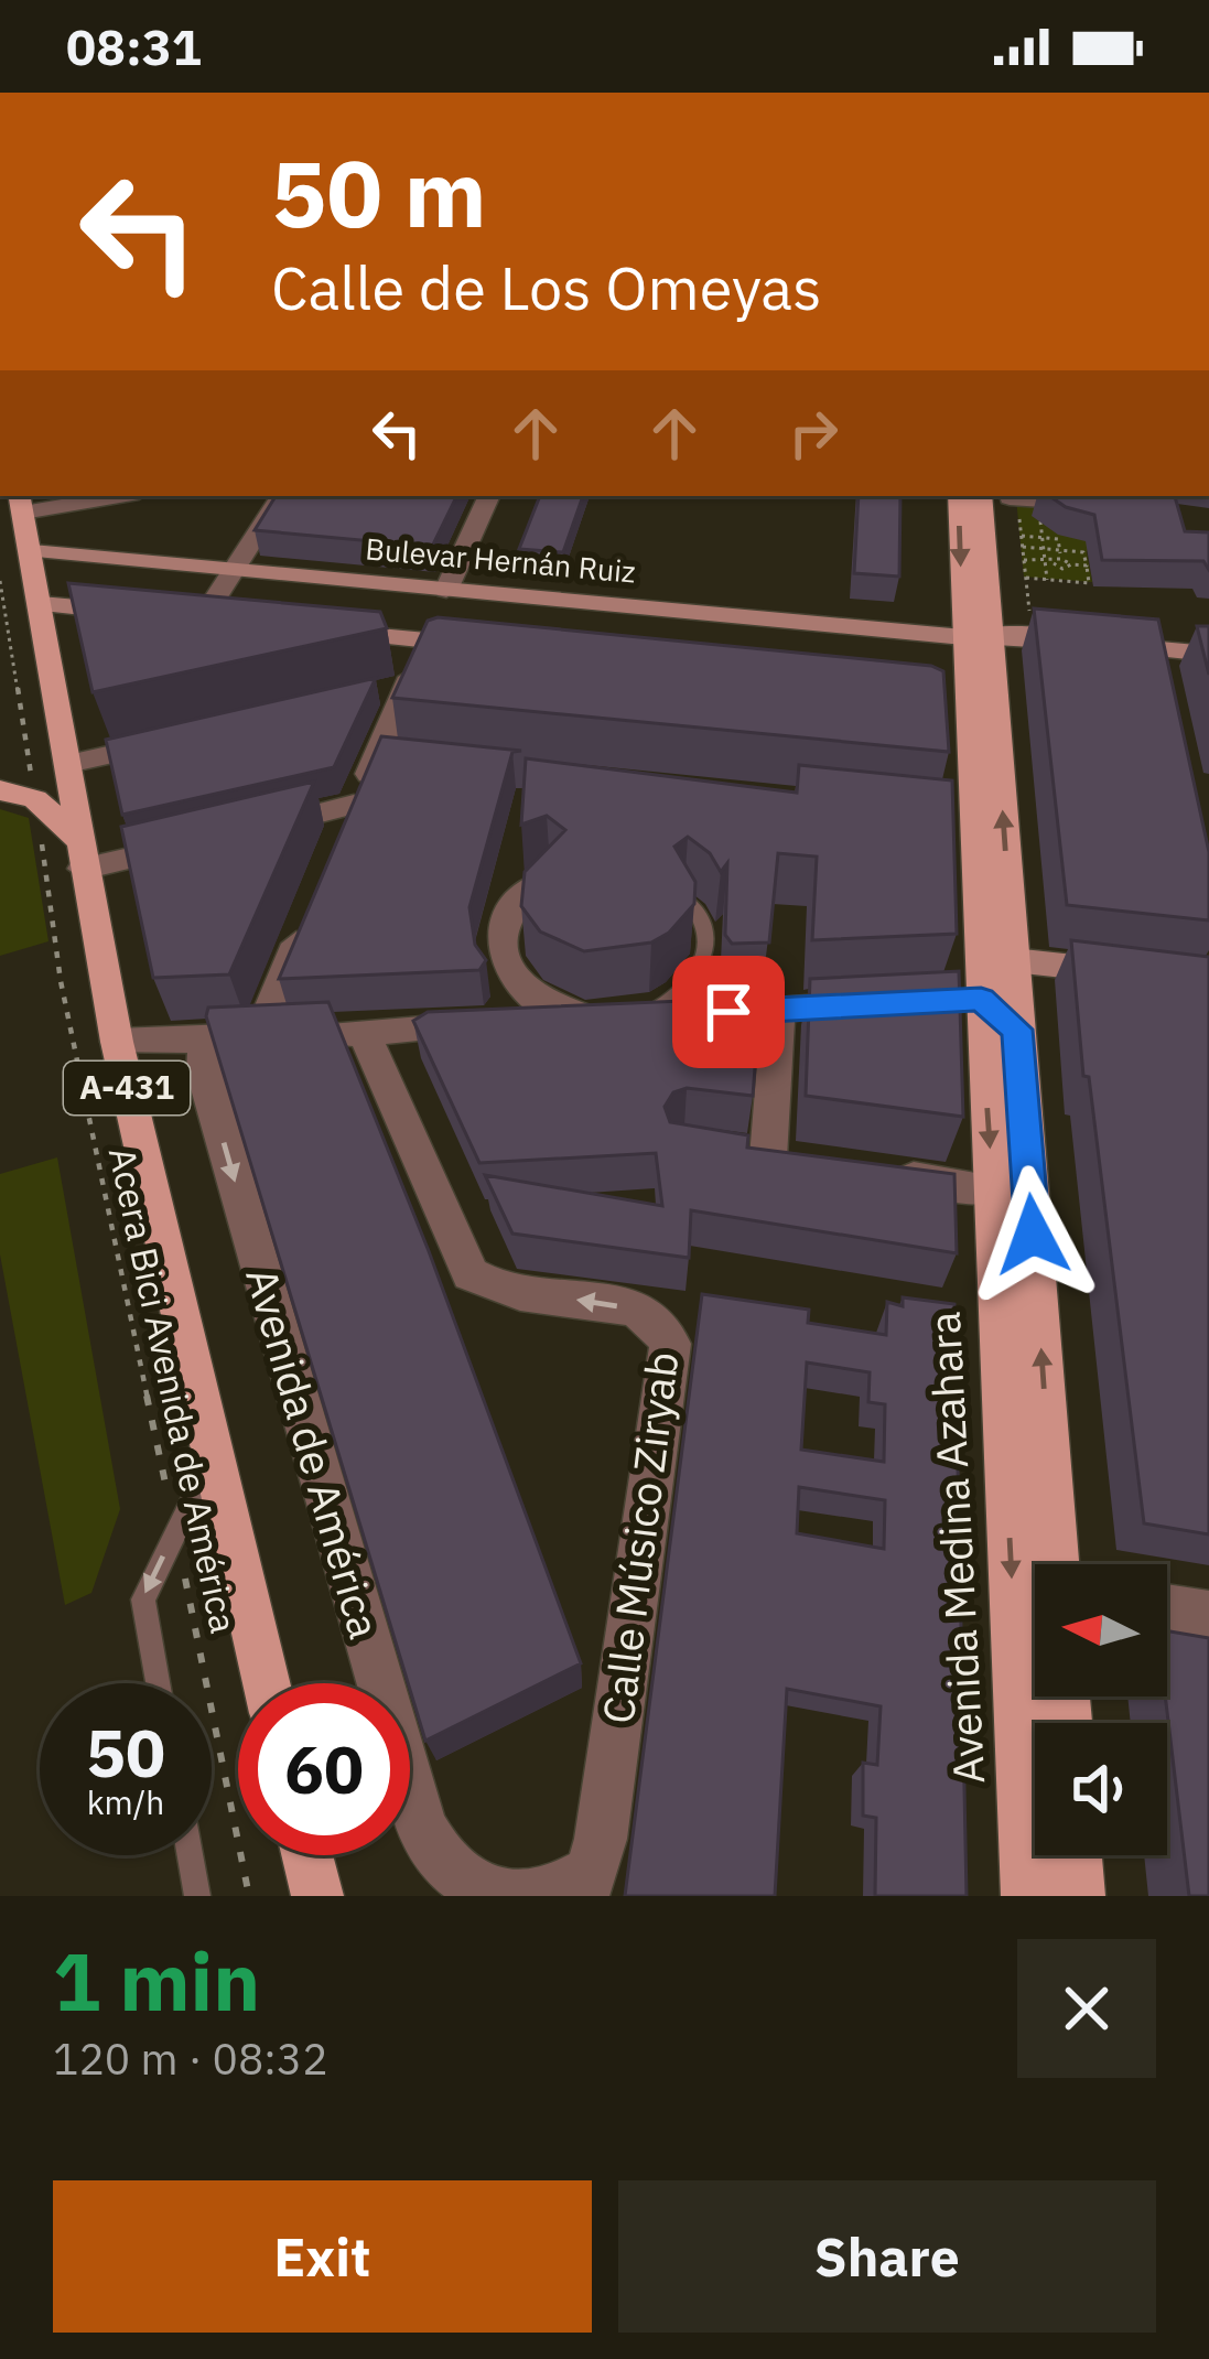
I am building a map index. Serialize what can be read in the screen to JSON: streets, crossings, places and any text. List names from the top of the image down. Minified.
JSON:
{"streets":{"main road":["A-431","Avenida Medina Azahara"],"street":["Bulevar Hernán Ruiz","Avenida de América","Calle Músico Ziryab"],"path":["Acera Bici Avenida de América"]},"crossings":[["Bulevar Hernán Ruiz","A-431"],["Bulevar Hernán Ruiz","Avenida Medina Azahara"]],"one_way":["Avenida de América","Calle Músico Ziryab"],"north":"left","page":{"status":"08:31","turn":["50 m","Calle de Los Omeyas"],"speed":"50 km/h","limit":"60","heading":["1 min","120 m · 08:32"],"buttons":["Exit","Share"]}}
